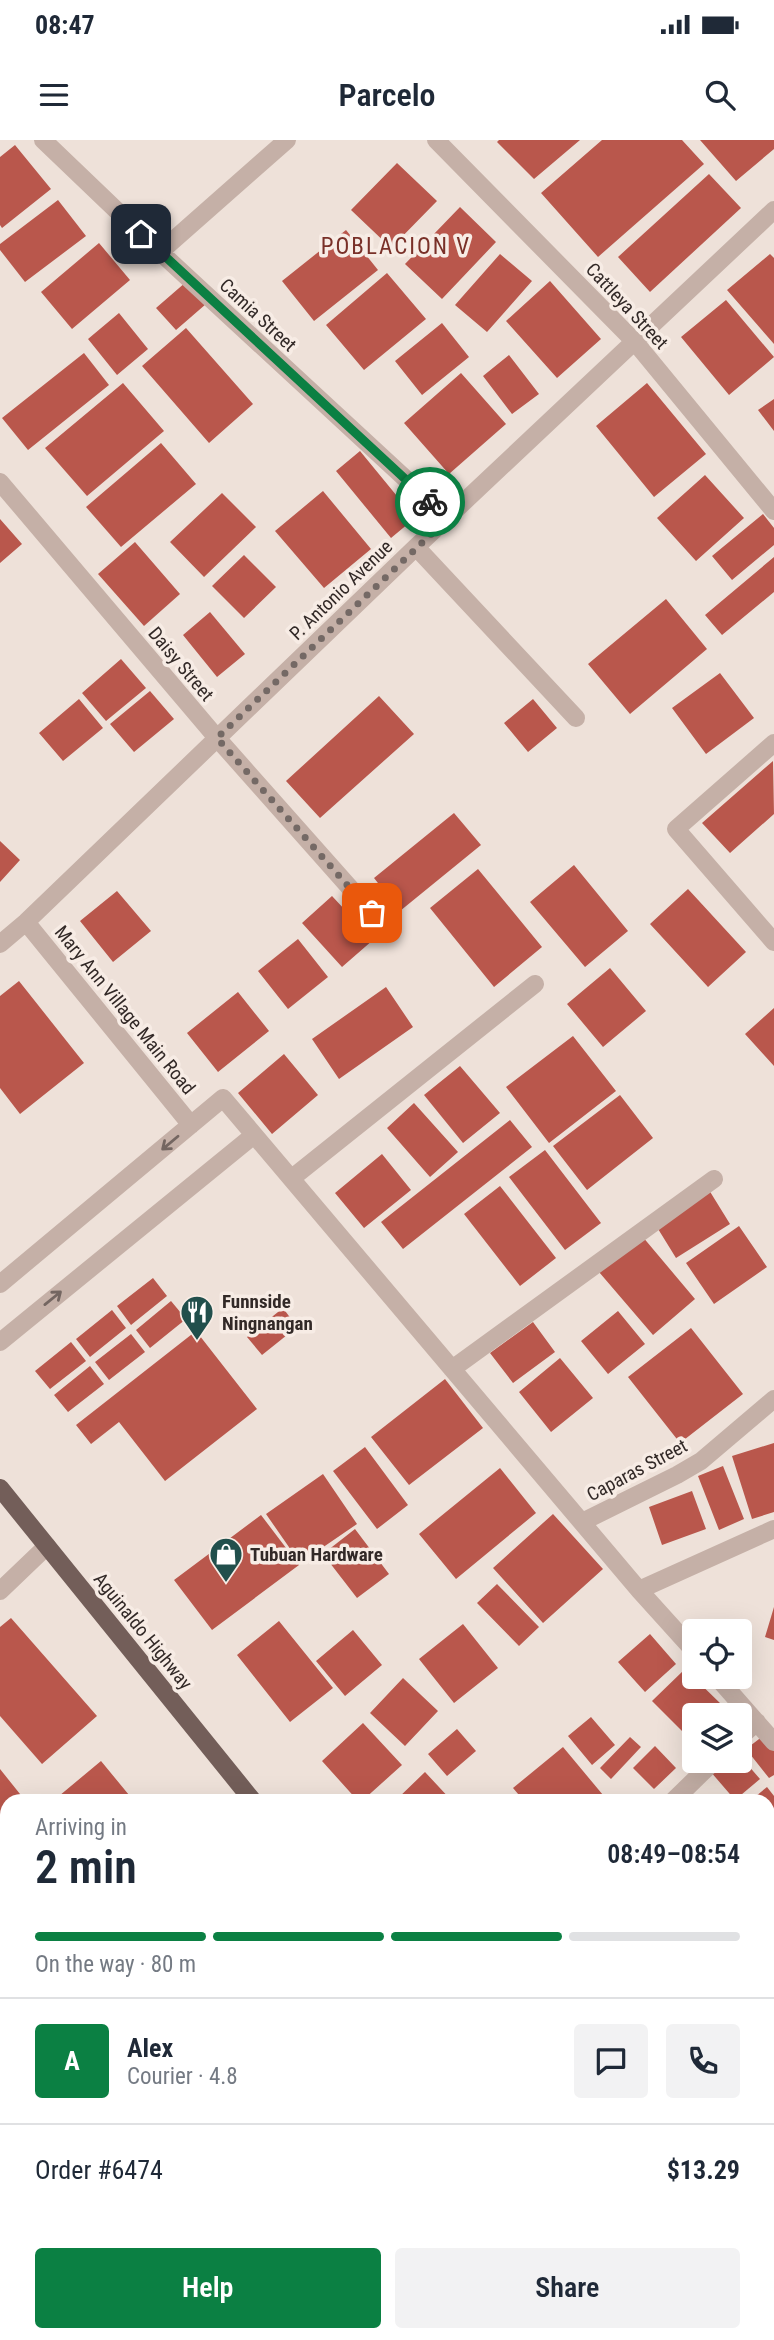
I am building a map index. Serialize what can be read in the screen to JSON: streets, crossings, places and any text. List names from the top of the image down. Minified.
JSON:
{"streets":{"main road":["Aguinaldo Highway"],"street":["Cattleya Street","Camia Street","P. Antonio Avenue","Daisy Street","Mary Ann Village Main Road","Caparas Street"]},"crossings":[["Cattleya Street","P. Antonio Avenue"],["Camia Street","P. Antonio Avenue"],["P. Antonio Avenue","Daisy Street"],["P. Antonio Avenue","Mary Ann Village Main Road"]],"districts":["POBLACION V"],"places":{"restaurant":["Funnside Ningnangan"],"shop":["Tubuan Hardware"]},"page":{"status":"08:47","header":"Parcelo","heading":["2 min","Arriving in","08:49–08:54"],"panel":["Alex","Courier · 4.8","Order #6474","$13.29"],"bar":"On the way · 80 m","round":"A","buttons":["Help","Share"]}}
